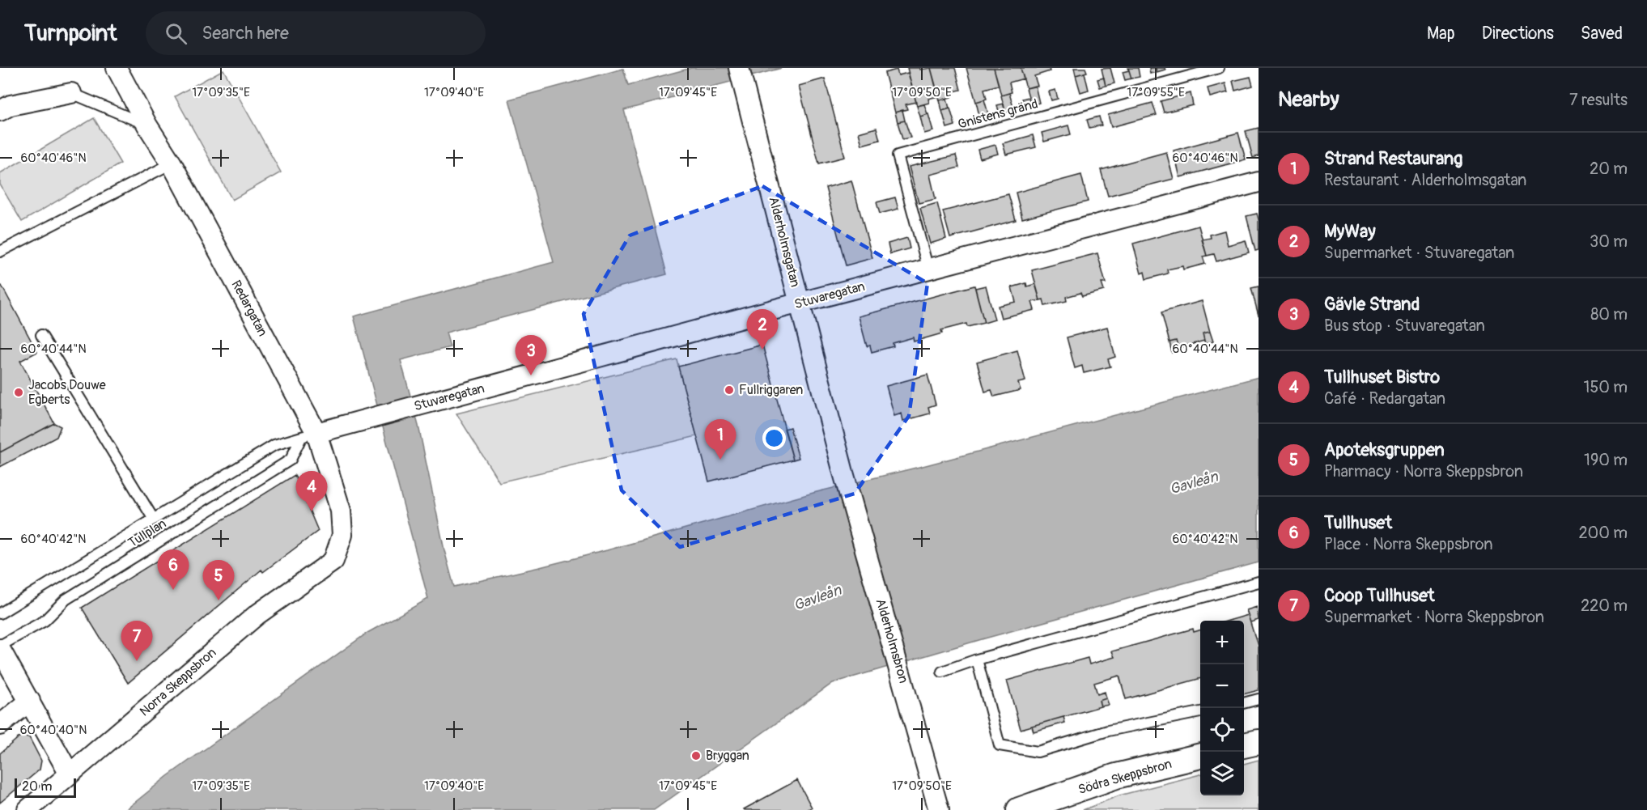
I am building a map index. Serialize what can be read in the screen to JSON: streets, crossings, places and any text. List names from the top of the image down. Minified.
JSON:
{"streets":{"street":["Alderholmsgatan","Stuvaregatan","Redargatan","Alderholmsbron","Norra Skeppsbron","Södra Skeppsbron"],"lane":["Gnistens gränd","Tullplan"]},"crossings":[["Gnistens gränd","Stuvaregatan"],["Alderholmsgatan","Stuvaregatan"],["Alderholmsgatan","Alderholmsbron"],["Stuvaregatan","Redargatan"],["Stuvaregatan","Tullplan"],["Redargatan","Tullplan"],["Redargatan","Norra Skeppsbron"]],"water":["Gavleån"],"places":["Fullriggaren","Jacobs Douwe Egberts","Bryggan"],"scale_bar":"20 m","page":{"header":"Turnpoint","search":"Search here","nav":["Map","Directions","Saved"],"heading":["Nearby","7 results"],"list":[{"mark":"1","name":"Strand Restaurang","note":"Restaurant · Alderholmsgatan","value":"20 m"},{"mark":"2","name":"MyWay","note":"Supermarket · Stuvaregatan","value":"30 m"},{"mark":"3","name":"Gävle Strand","note":"Bus stop · Stuvaregatan","value":"80 m"},{"mark":"4","name":"Tullhuset Bistro","note":"Café · Redargatan","value":"150 m"},{"mark":"5","name":"Apoteksgruppen","note":"Pharmacy · Norra Skeppsbron","value":"190 m"},{"mark":"6","name":"Tullhuset","note":"Place · Norra Skeppsbron","value":"200 m"},{"mark":"7","name":"Coop Tullhuset","note":"Supermarket · Norra Skeppsbron","value":"220 m"}],"pins":["2","3","1","4","6","5","7"],"map_buttons":["+","−"],"scale":"20 m"},"coordinates":["17°09'35\"E","17°09'40\"E","17°09'45\"E","17°09'50\"E","17°09'55\"E","60°40'46\"N","60°40'44\"N","60°40'42\"N","60°40'40\"N"]}
